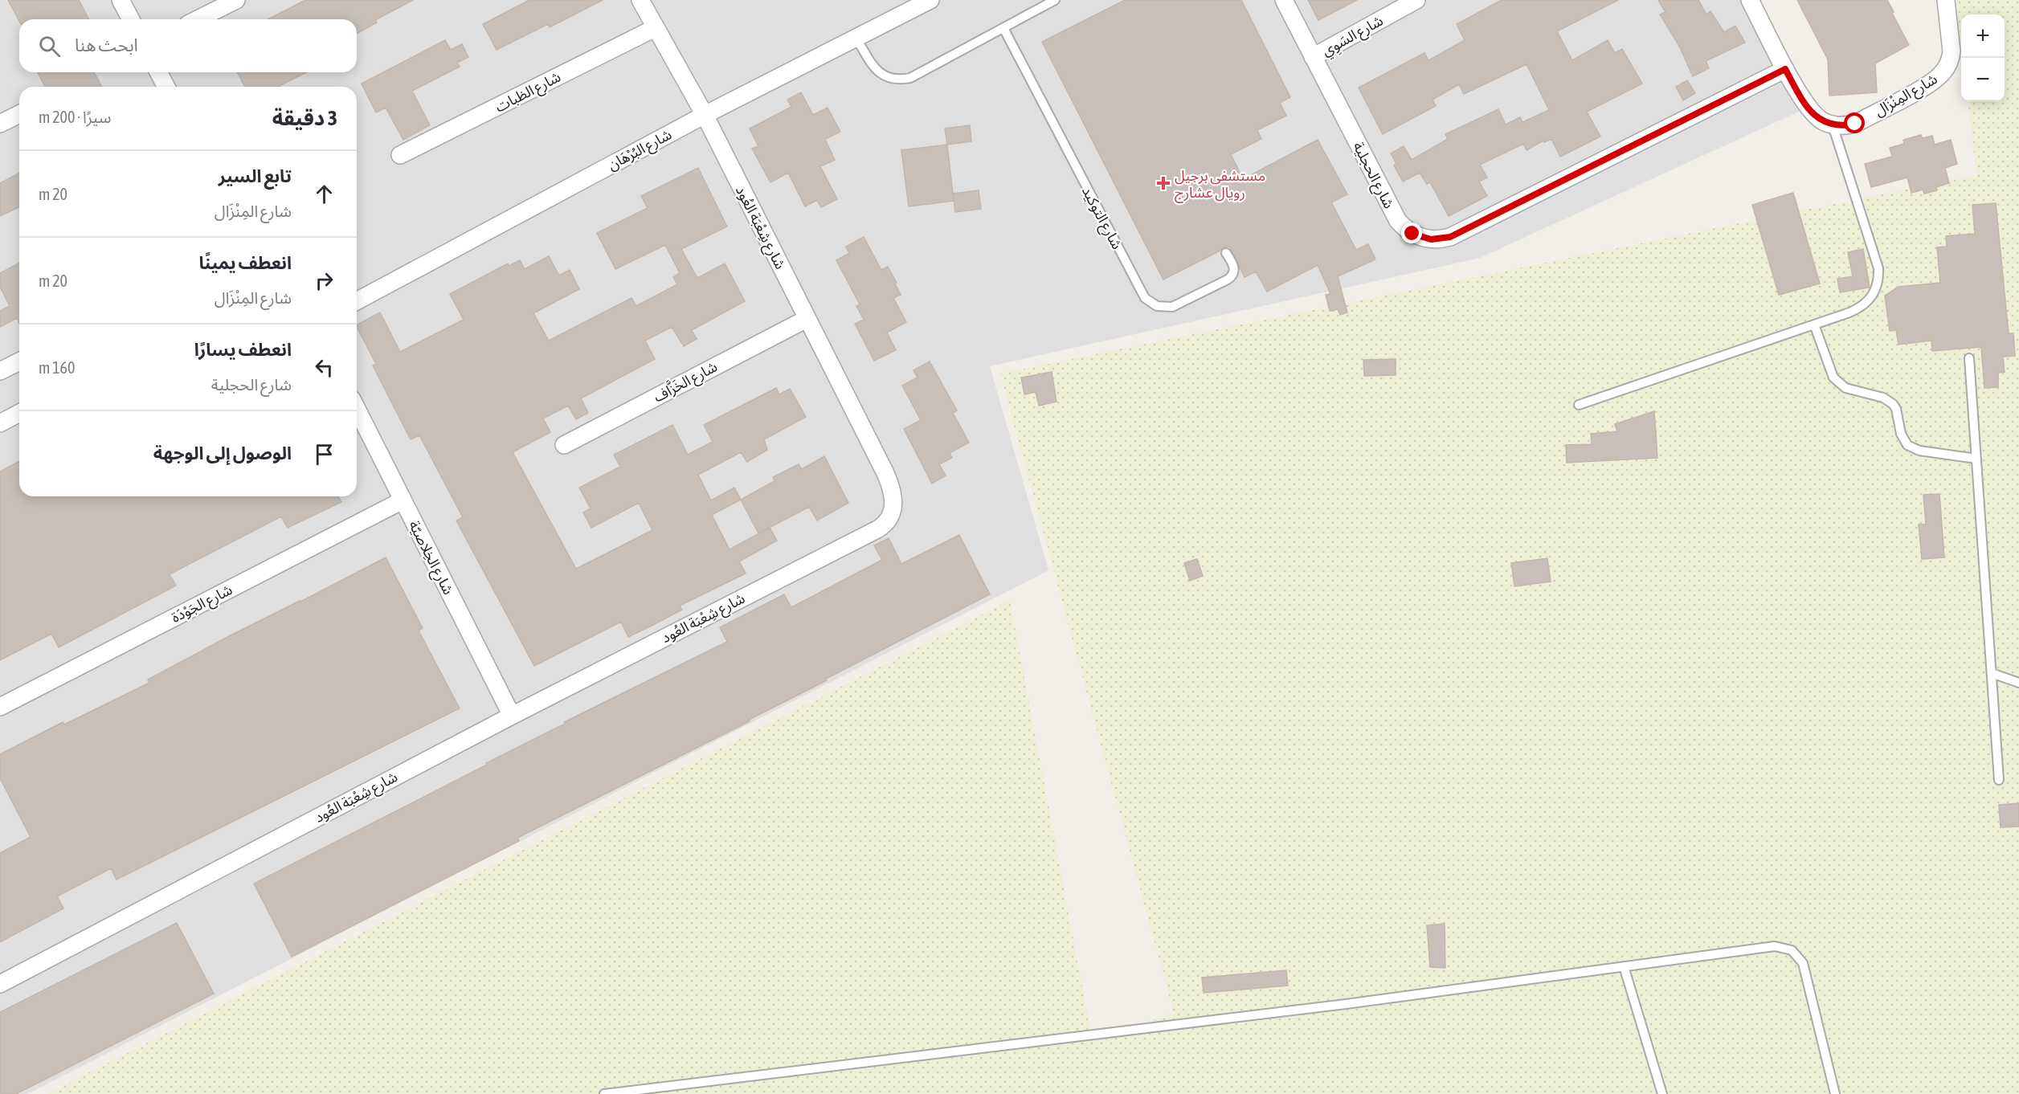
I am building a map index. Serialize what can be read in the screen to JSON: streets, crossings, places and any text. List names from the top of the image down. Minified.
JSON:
{"streets":{"street":["شارع السَوِي","شارع الظبات","شارع المِنْزَال","شارع البُرْهَان","شارع الحجلية","شارع شِعْبَة العُود","شارع الخَزَّاف","شارع الخِلاصيّة","شارع الجَوْدَة"],"lane":["شارع التوكيد"]},"crossings":[["شارع السَوِي","شارع الحجلية"],["شارع الظبات","شارع شِعْبَة العُود"],["شارع البُرْهَان","شارع شِعْبَة العُود"],["شارع شِعْبَة العُود","شارع الخَزَّاف"],["شارع شِعْبَة العُود","شارع الخِلاصيّة"],["شارع الخِلاصيّة","شارع الجَوْدَة"]],"places":{"health":["مستشفى برجيل رويال عشارج"]},"page":{"map_buttons":["+","−"],"search":"ابحث هنا","heading":["3 دقيقة","سيرًا · 200 m"],"list":[["تابع السير","شارع المِنْزَال","20 m"],["انعطف يمينًا","شارع المِنْزَال","20 m"],["انعطف يسارًا","شارع الحجلية","160 m"],"الوصول إلى الوجهة"]}}
